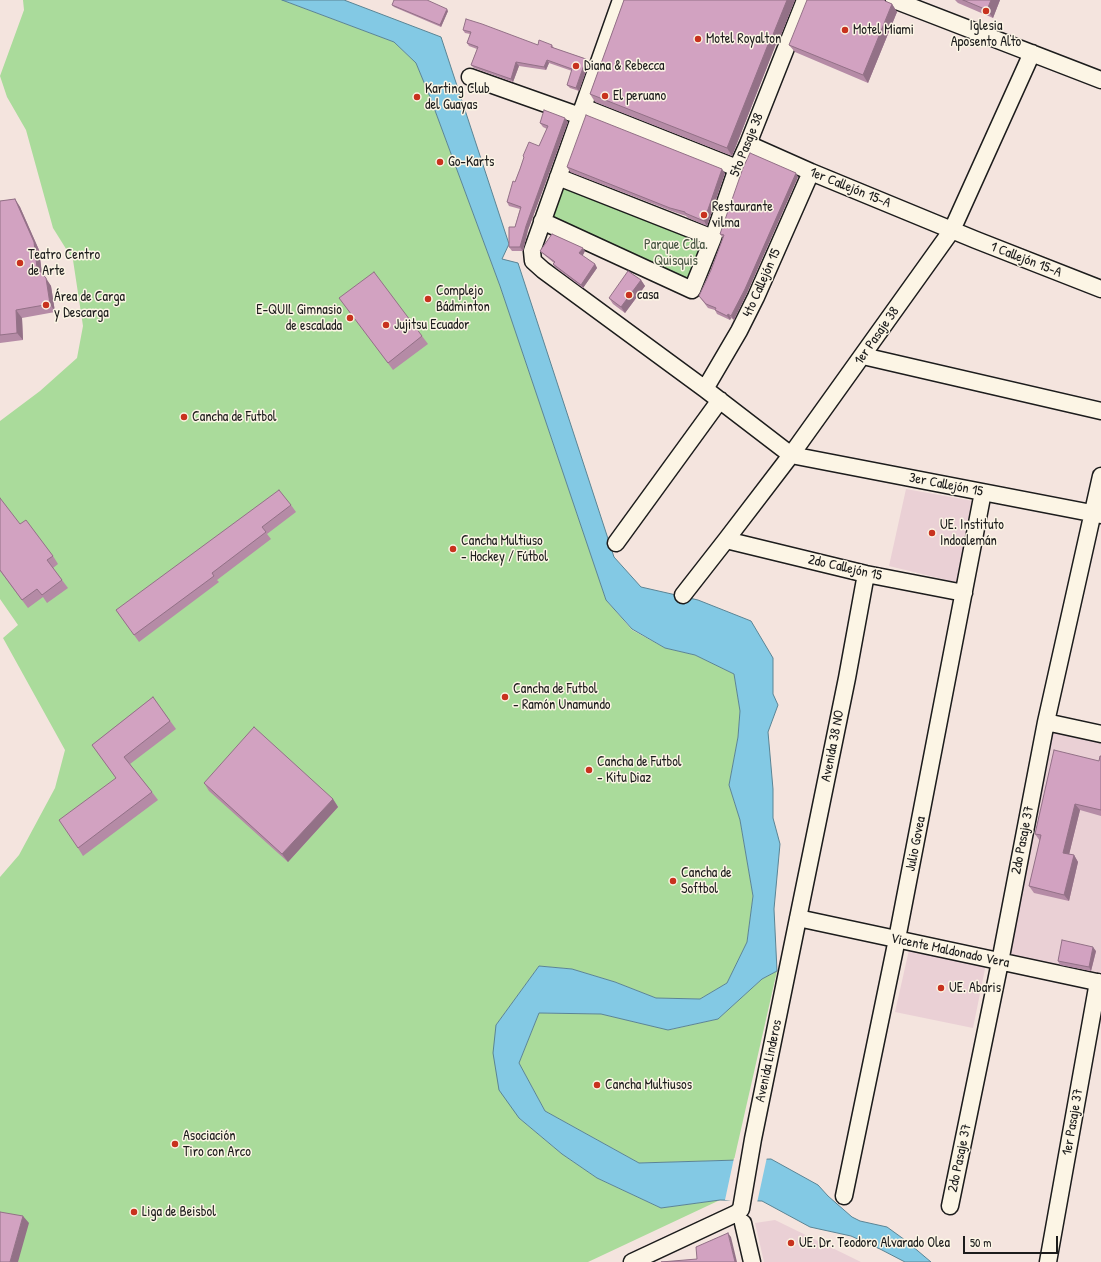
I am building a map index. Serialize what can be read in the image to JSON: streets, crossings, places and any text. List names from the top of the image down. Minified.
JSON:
{"streets":{"street":["5to Pasaje 38","1er Callejón 15-A","1 Callejón 15-A","4to Callejón 15","1er Pasaje 38","3er Callejón 15","2do Callejón 15","Avenida 38 NO","2do Pasaje 37","Julio Govea","Vicente Maldonado Vera","Avenida Linderos","1er Pasaje 37"]},"crossings":[["5to Pasaje 38","1er Callejón 15-A"],["1er Callejón 15-A","1 Callejón 15-A"],["1er Callejón 15-A","4to Callejón 15"],["1er Callejón 15-A","1er Pasaje 38"],["1 Callejón 15-A","1er Pasaje 38"],["1er Pasaje 38","3er Callejón 15"],["1er Pasaje 38","2do Callejón 15"],["3er Callejón 15","2do Pasaje 37"],["3er Callejón 15","Julio Govea"],["2do Callejón 15","Avenida 38 NO"],["2do Callejón 15","Julio Govea"],["Avenida 38 NO","Vicente Maldonado Vera"],["Avenida 38 NO","Avenida Linderos"],["2do Pasaje 37","Vicente Maldonado Vera"],["Julio Govea","Vicente Maldonado Vera"],["Vicente Maldonado Vera","Avenida Linderos"],["Vicente Maldonado Vera","1er Pasaje 37"]],"parks":["Parque Cdla. Quisquis"],"places":["Iglesia Aposento Alto","Motel Miami","Motel Royalton","Diana & Rebecca","El peruano","Karting Club del Guayas","Go-Karts","Restaurante vilma","Teatro Centro de Arte","casa","Complejo Bádminton","Área de Carga y Descarga","E-QUIL Gimnasio de escalada","Jujitsu Ecuador","Cancha de Futbol","UE. Instituto Indoalemán","Cancha Multiuso - Hockey / Fútbol","Cancha de Futbol - Ramón Unamundo","Cancha de Futbol - Kitu Diaz","Cancha de Softbol","UE. Abaris","Cancha Multiusos","Asociación Tiro con Arco","Liga de Beisbol","UE. Dr. Teodoro Alvarado Olea"],"scale_bar":"50 m"}
